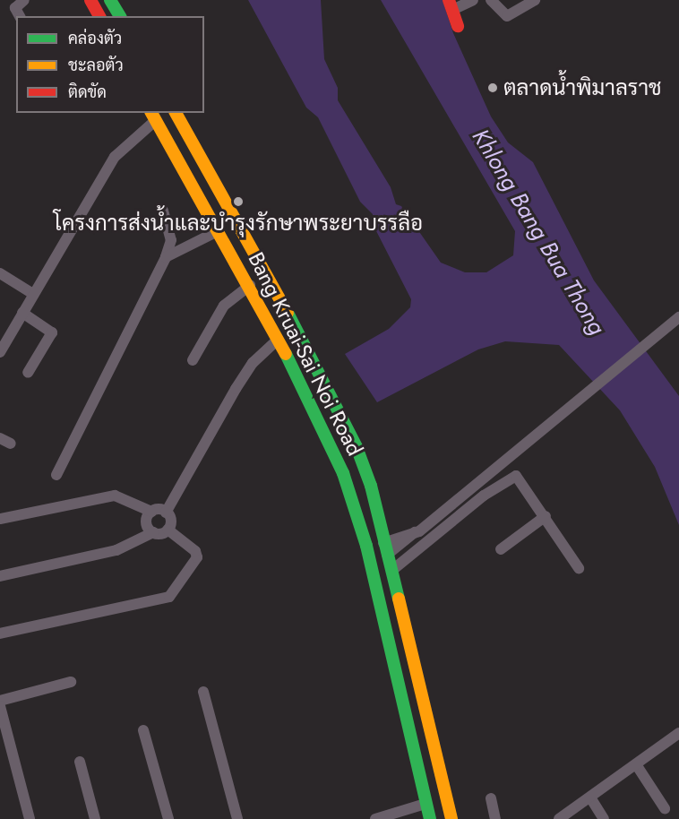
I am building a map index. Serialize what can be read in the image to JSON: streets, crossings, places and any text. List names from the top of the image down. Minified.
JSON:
{"streets":{"main road":["Bang Kruai-Sai Noi Road"]},"water":["Khlong Bang Bua Thong"],"places":["ตลาดน้ำพิมาลราช","โครงการส่งน้ำและบำรุงรักษาพระยาบรรลือ"],"legend":["คล่องตัว","ชะลอตัว","ติดขัด"]}
